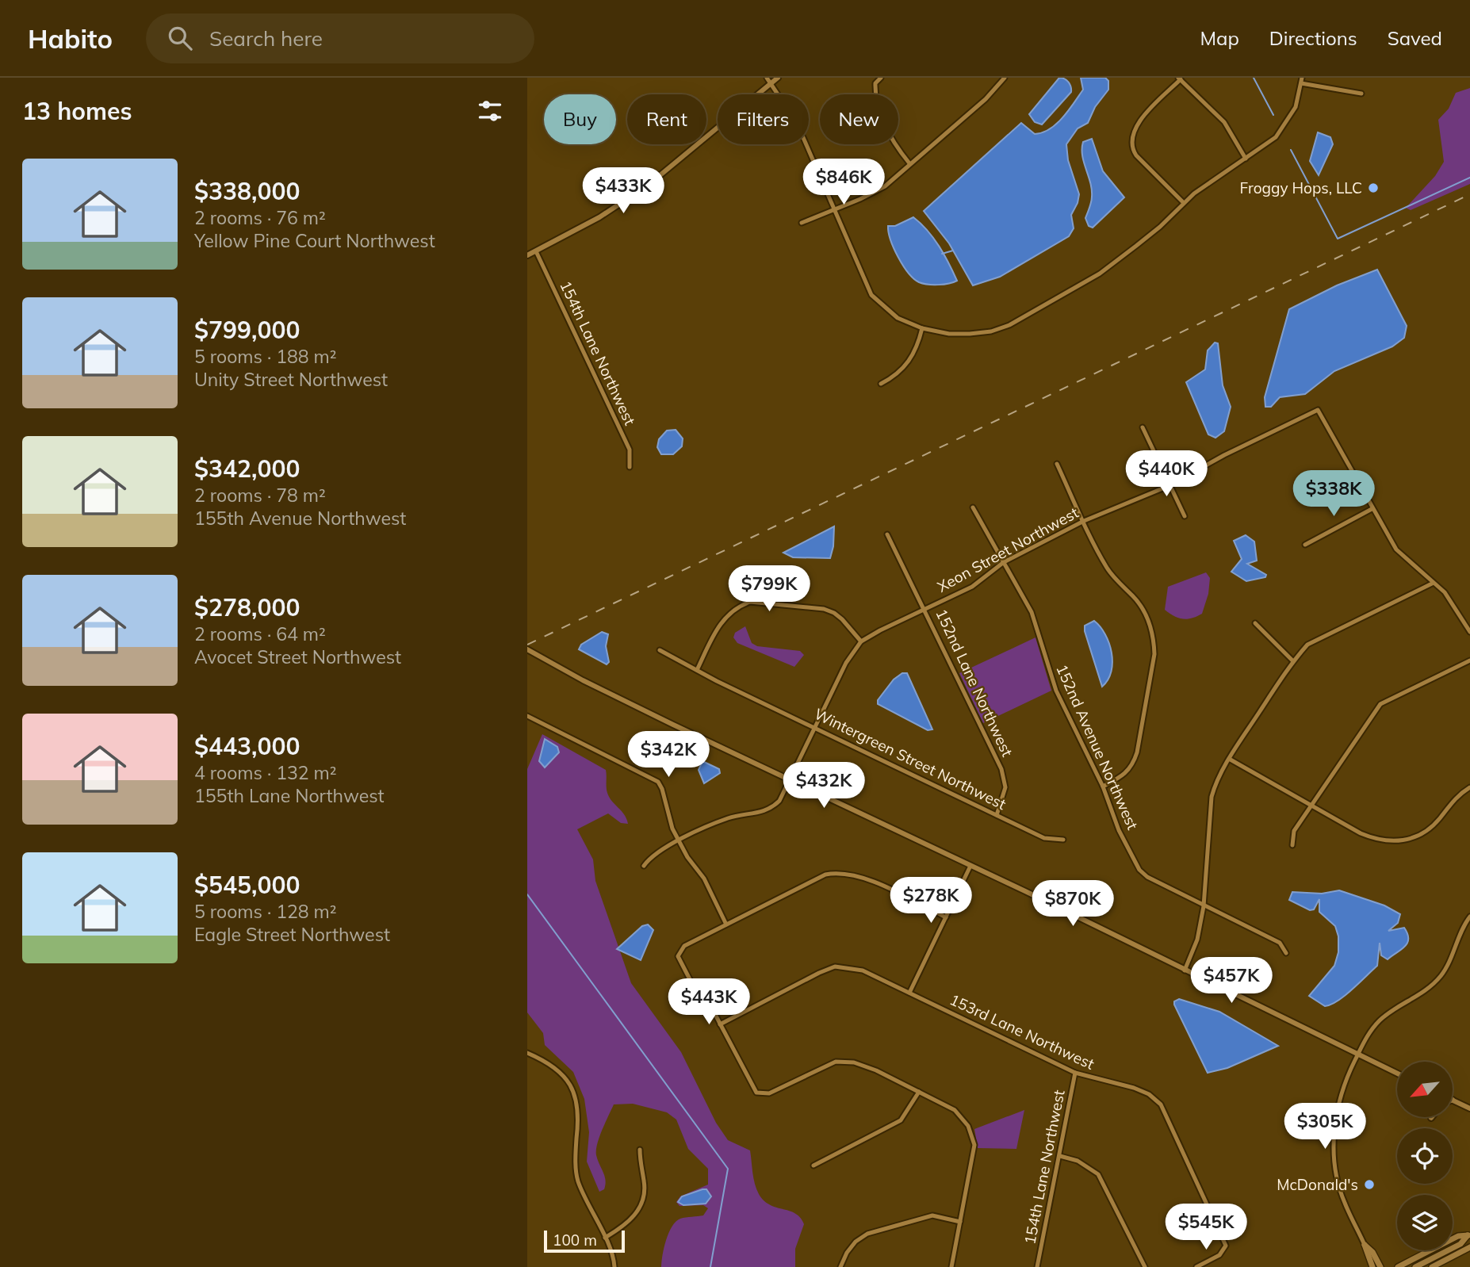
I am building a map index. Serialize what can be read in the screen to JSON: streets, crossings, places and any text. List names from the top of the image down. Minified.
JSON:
{"streets":{"street":["154th Lane Northwest","Xeon Street Northwest","152nd Lane Northwest","152nd Avenue Northwest","Wintergreen Street Northwest","153rd Lane Northwest"]},"crossings":[["154th Lane Northwest","153rd Lane Northwest"],["Xeon Street Northwest","152nd Lane Northwest"],["Xeon Street Northwest","152nd Avenue Northwest"],["Xeon Street Northwest","Wintergreen Street Northwest"],["152nd Lane Northwest","Wintergreen Street Northwest"]],"places":["Froggy Hops, LLC","McDonald's"],"scale_bar":"100 m","north":"bottom left","page":{"header":"Habito","search":"Search here","nav":["Map","Directions","Saved"],"heading":"13 homes","chip":["Buy","Rent","Filters","New"],"list":[{"name":"$338,000","note":"2 rooms · 76 m² · Yellow Pine Court Northwest"},{"name":"$799,000","note":"5 rooms · 188 m² · Unity Street Northwest"},{"name":"$342,000","note":"2 rooms · 78 m² · 155th Avenue Northwest"},{"name":"$278,000","note":"2 rooms · 64 m² · Avocet Street Northwest"},{"name":"$443,000","note":"4 rooms · 132 m² · 155th Lane Northwest"},{"name":"$545,000","note":"5 rooms · 128 m² · Eagle Street Northwest"}],"price":["$846K","$433K","$440K","$338K","$799K","$342K","$432K","$278K","$870K","$457K","$443K","$305K","$545K"],"scale":"100 m"}}
